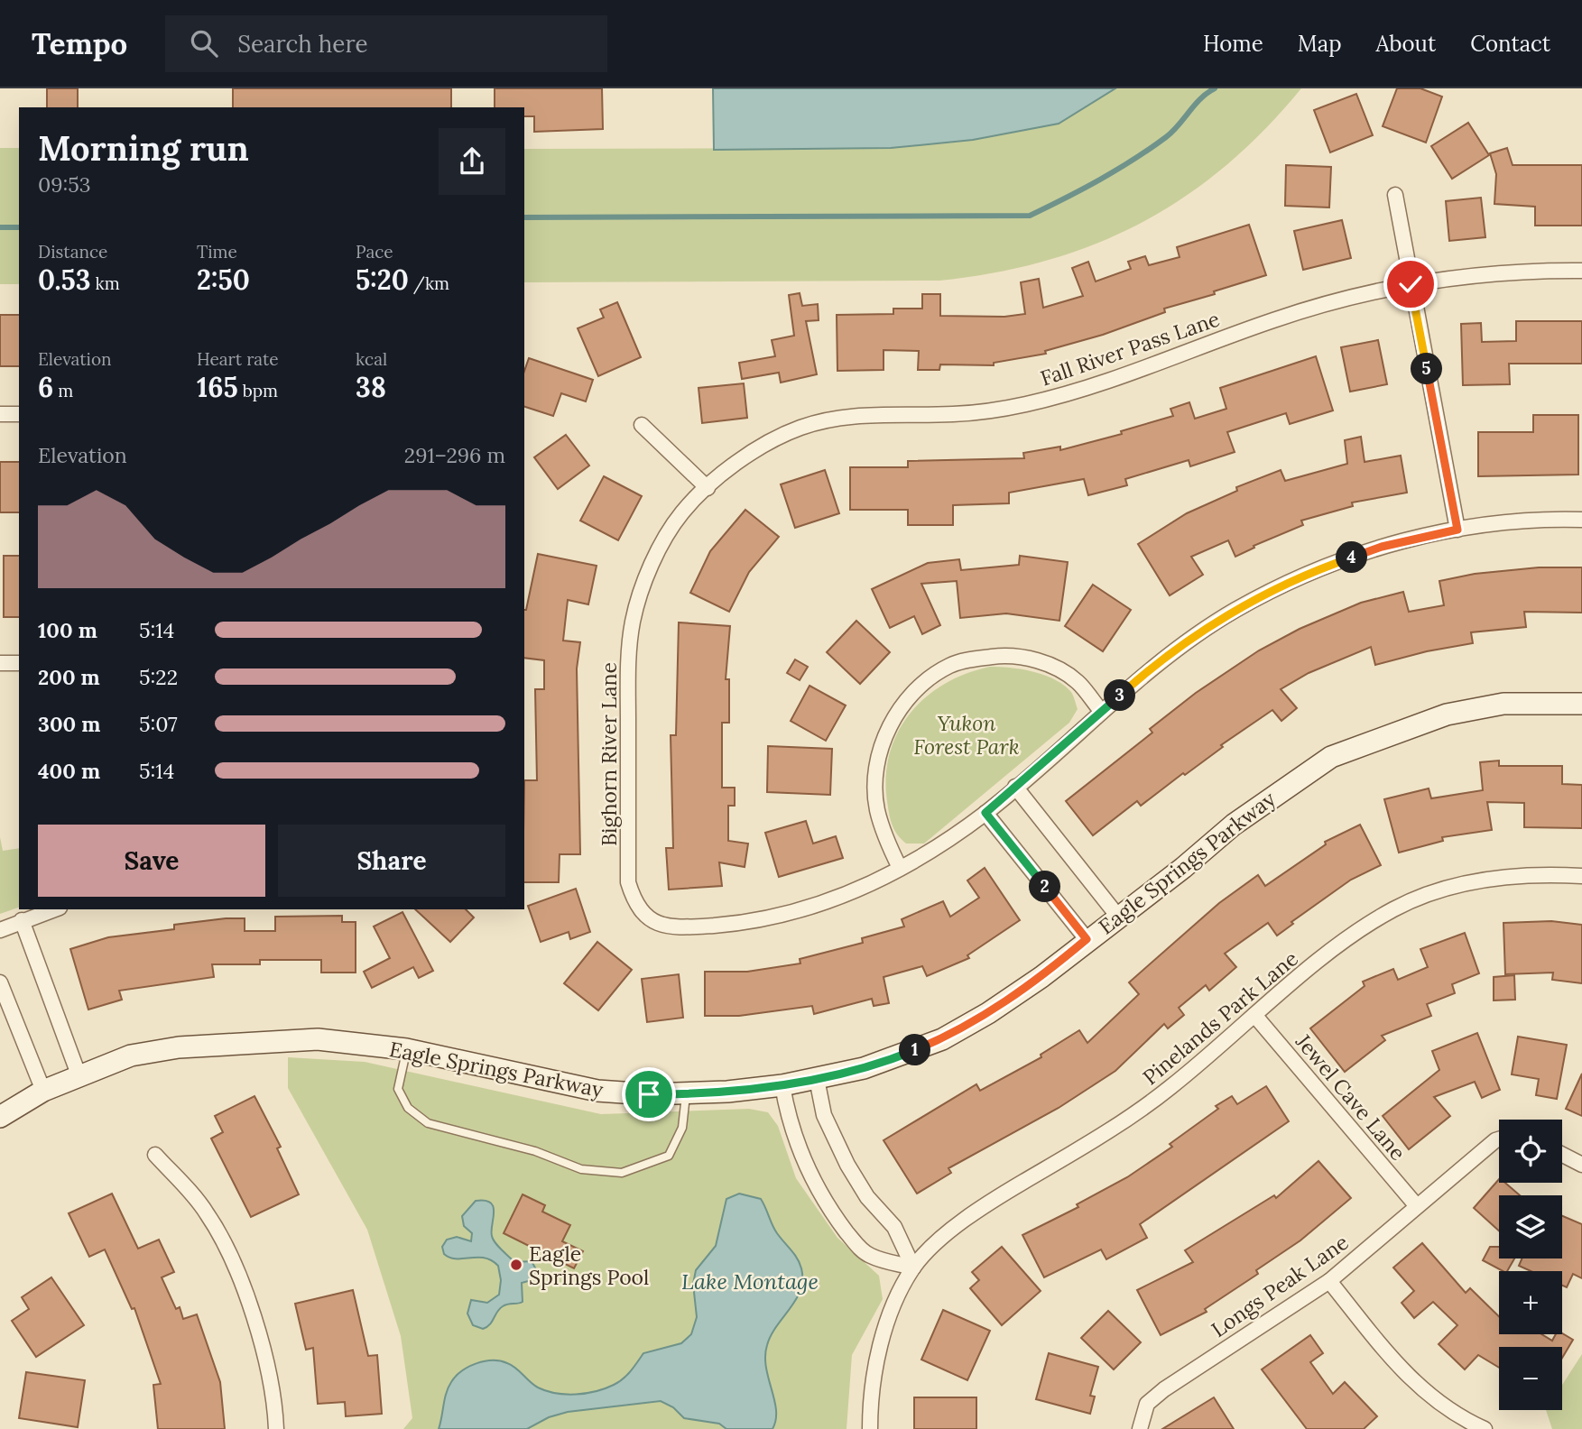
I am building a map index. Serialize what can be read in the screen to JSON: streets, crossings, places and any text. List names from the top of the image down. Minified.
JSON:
{"streets":{"street":["Fall River Pass Lane","Bighorn River Lane","Eagle Springs Parkway","Pinelands Park Lane","Jewel Cave Lane","Longs Peak Lane"]},"crossings":[["Fall River Pass Lane","Bighorn River Lane"],["Pinelands Park Lane","Jewel Cave Lane"],["Jewel Cave Lane","Longs Peak Lane"]],"water":["Lake Montage"],"parks":["Yukon Forest Park"],"places":["Eagle Springs Pool"],"page":{"header":"Tempo","search":"Search here","nav":["Home","Map","About","Contact"],"heading":["Morning run","09:53"],"stats":[["Distance","0.53 km"],["Time","2:50"],["Pace","5:20 /km"],["Elevation","6 m"],["Heart rate","165 bpm"],["kcal","38"]],"pins":["5","4","3","2","1"],"chart":["Elevation","291–296 m"],"list":[{"name":"100 m","note":"5:14"},{"name":"200 m","note":"5:22"},{"name":"300 m","note":"5:07"},{"name":"400 m","note":"5:14"}],"buttons":["Save","Share"],"map_buttons":["+","−"]}}
